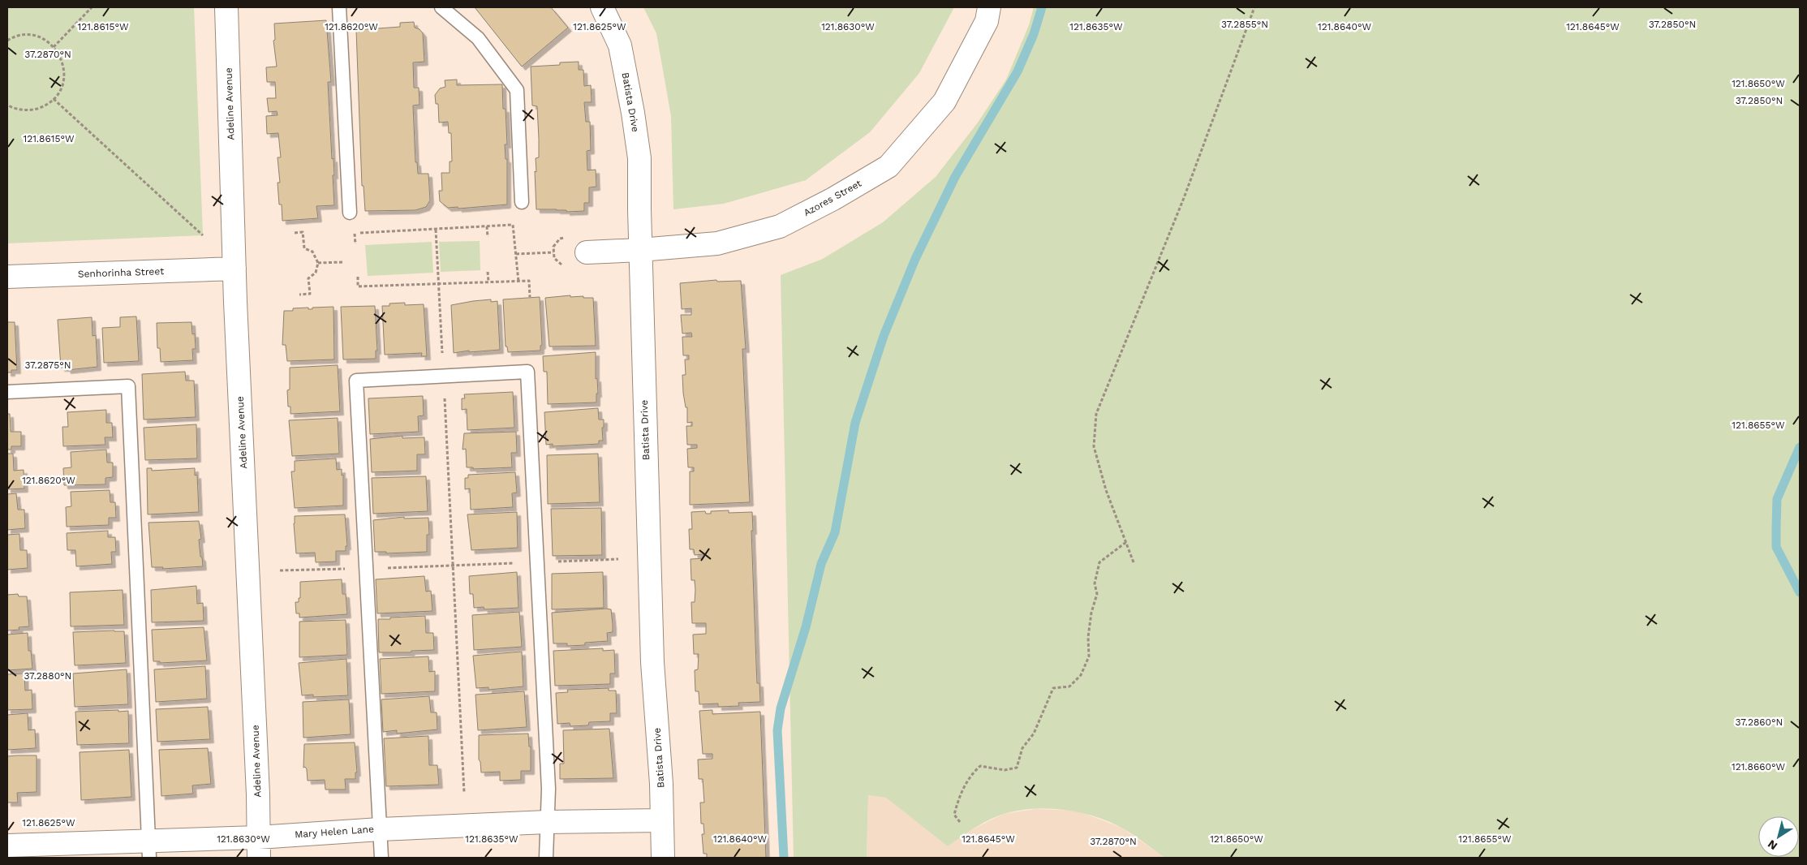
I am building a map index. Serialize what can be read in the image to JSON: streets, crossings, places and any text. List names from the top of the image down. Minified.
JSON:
{"streets":{"street":["Batista Drive","Adeline Avenue","Azores Street","Senhorinha Street","Mary Helen Lane"]},"crossings":[["Batista Drive","Azores Street"],["Batista Drive","Mary Helen Lane"],["Adeline Avenue","Senhorinha Street"],["Adeline Avenue","Mary Helen Lane"]],"north":"bottom left","coordinates":["37.2855°N","37.2850°N","121.8615°W","121.8630°W","121.8640°W","121.8645°W","121.8620°W","121.8625°W","121.8635°W","37.2870°N","121.8650°W","37.2875°N","121.8655°W","37.2880°N","37.2860°N","121.8660°W"]}
